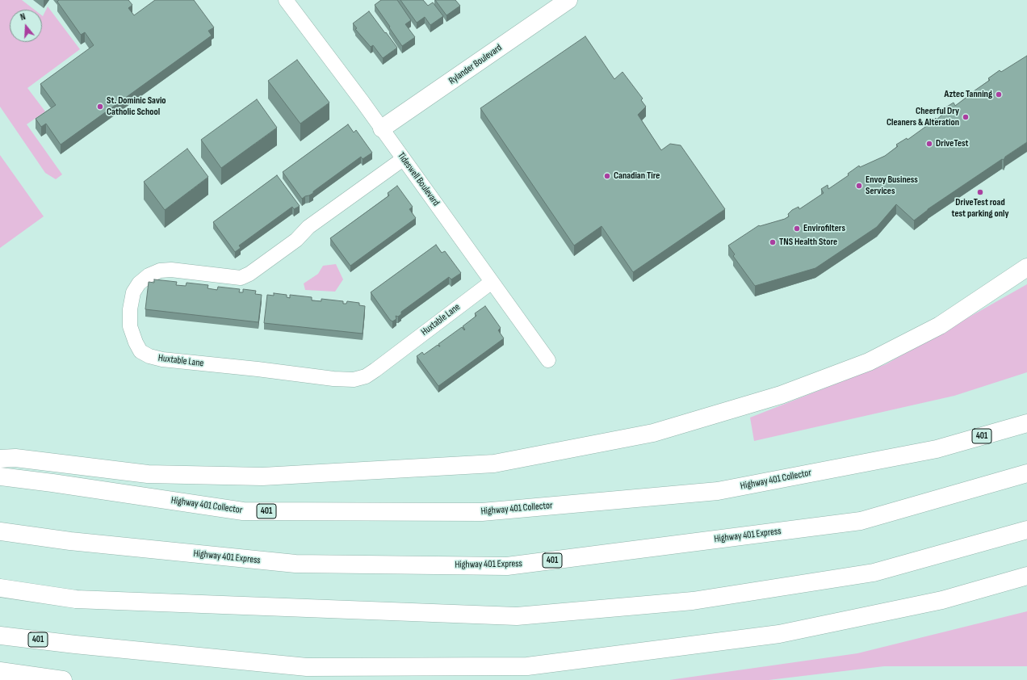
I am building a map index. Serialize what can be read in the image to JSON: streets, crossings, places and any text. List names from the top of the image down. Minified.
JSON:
{"streets":{"main road":["Rylander Boulevard","401","Highway 401 Collector","Highway 401 Express"],"street":["Tideswell Boulevard","Huxtable Lane"]},"crossings":[["Rylander Boulevard","Tideswell Boulevard"],["Tideswell Boulevard","Huxtable Lane"]],"places":["Aztec Tanning","St. Dominic Savio Catholic School","Cheerful Dry Cleaners & Alteration","DriveTest","Canadian Tire","Envoy Business Services","DriveTest road test parking only","Envirofilters","TNS Health Store"],"north":"top"}
